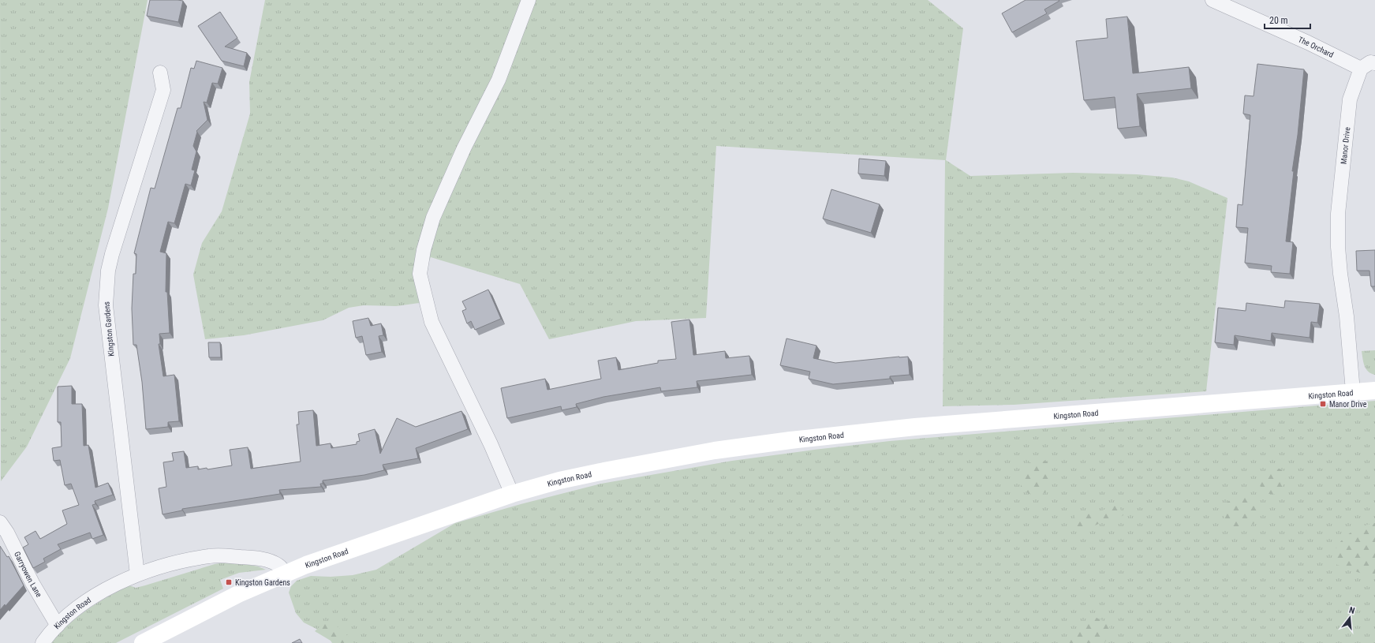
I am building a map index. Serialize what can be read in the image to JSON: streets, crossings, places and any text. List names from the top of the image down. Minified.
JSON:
{"streets":{"main road":["Kingston Road"],"street":["The Orchard","Manor Drive","Kingston Gardens","Garryowen Lane"]},"crossings":[["The Orchard","Manor Drive"],["Manor Drive","Kingston Road"],["Kingston Gardens","Kingston Road"],["Kingston Road","Garryowen Lane"]],"places":{"transit":["Manor Drive","Kingston Gardens"]},"scale_bar":"20 m","north":"top"}
